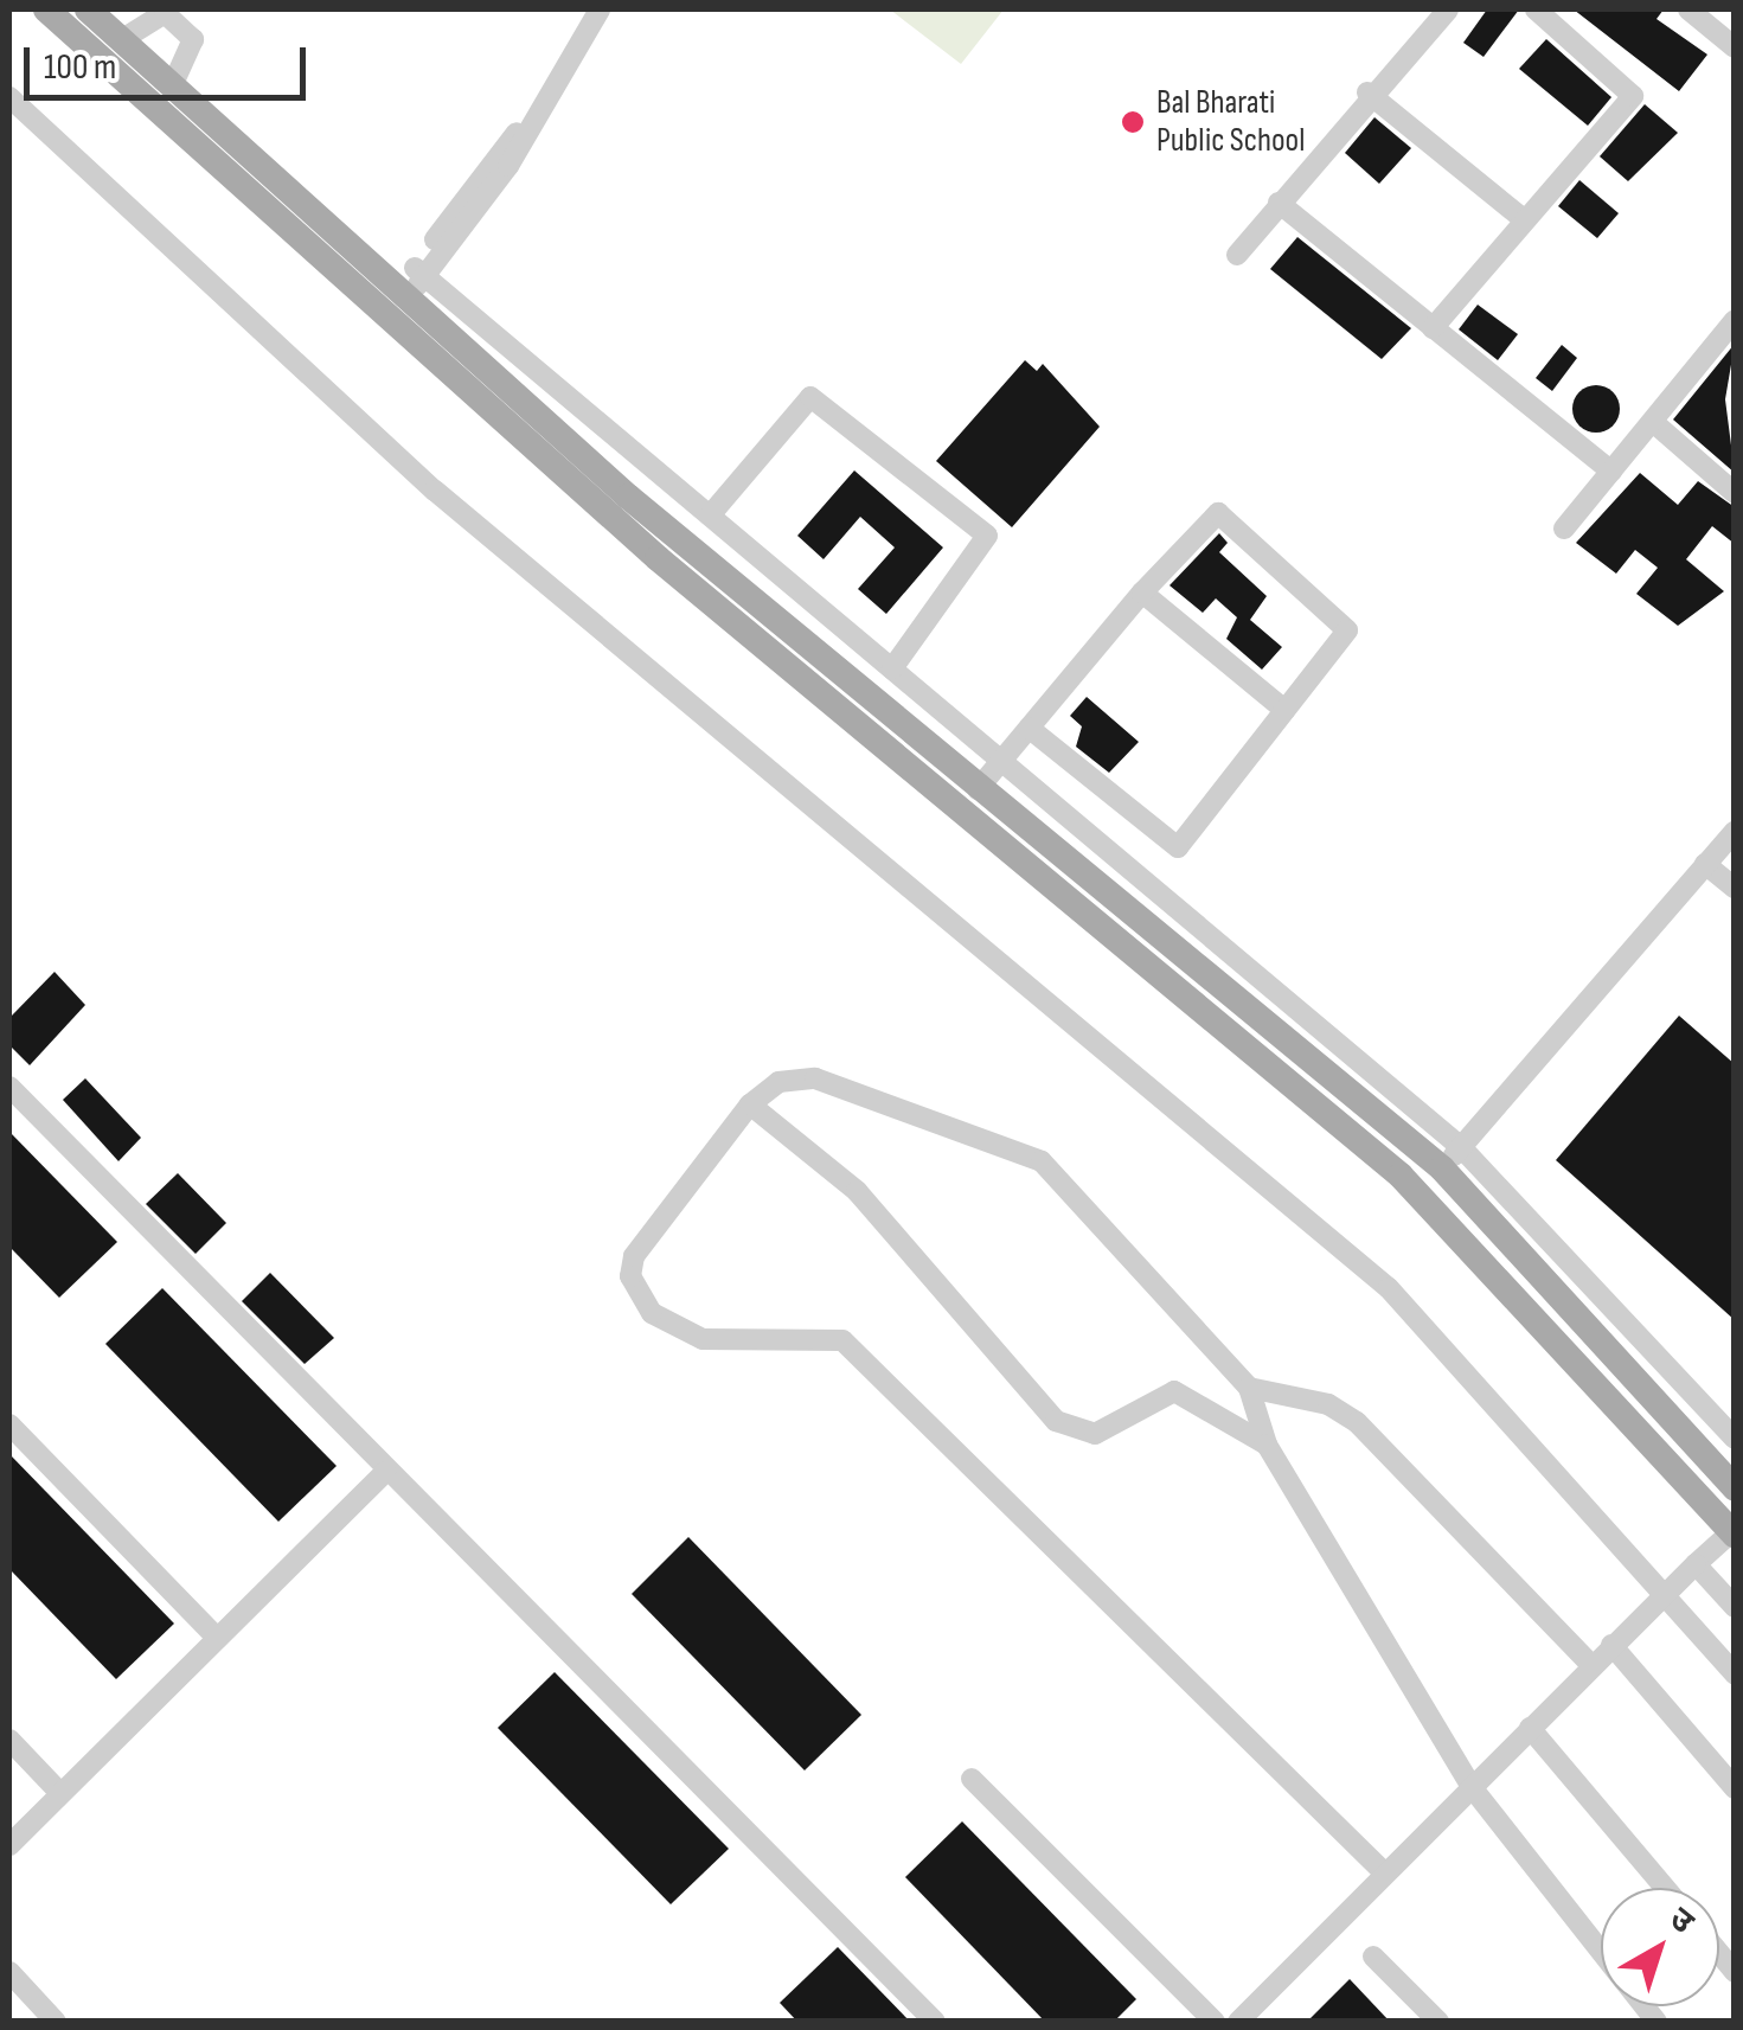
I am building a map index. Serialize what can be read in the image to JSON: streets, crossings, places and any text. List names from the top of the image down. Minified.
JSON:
{"places":["Bal Bharati Public School"],"scale_bar":"100 m","north":"top right"}
